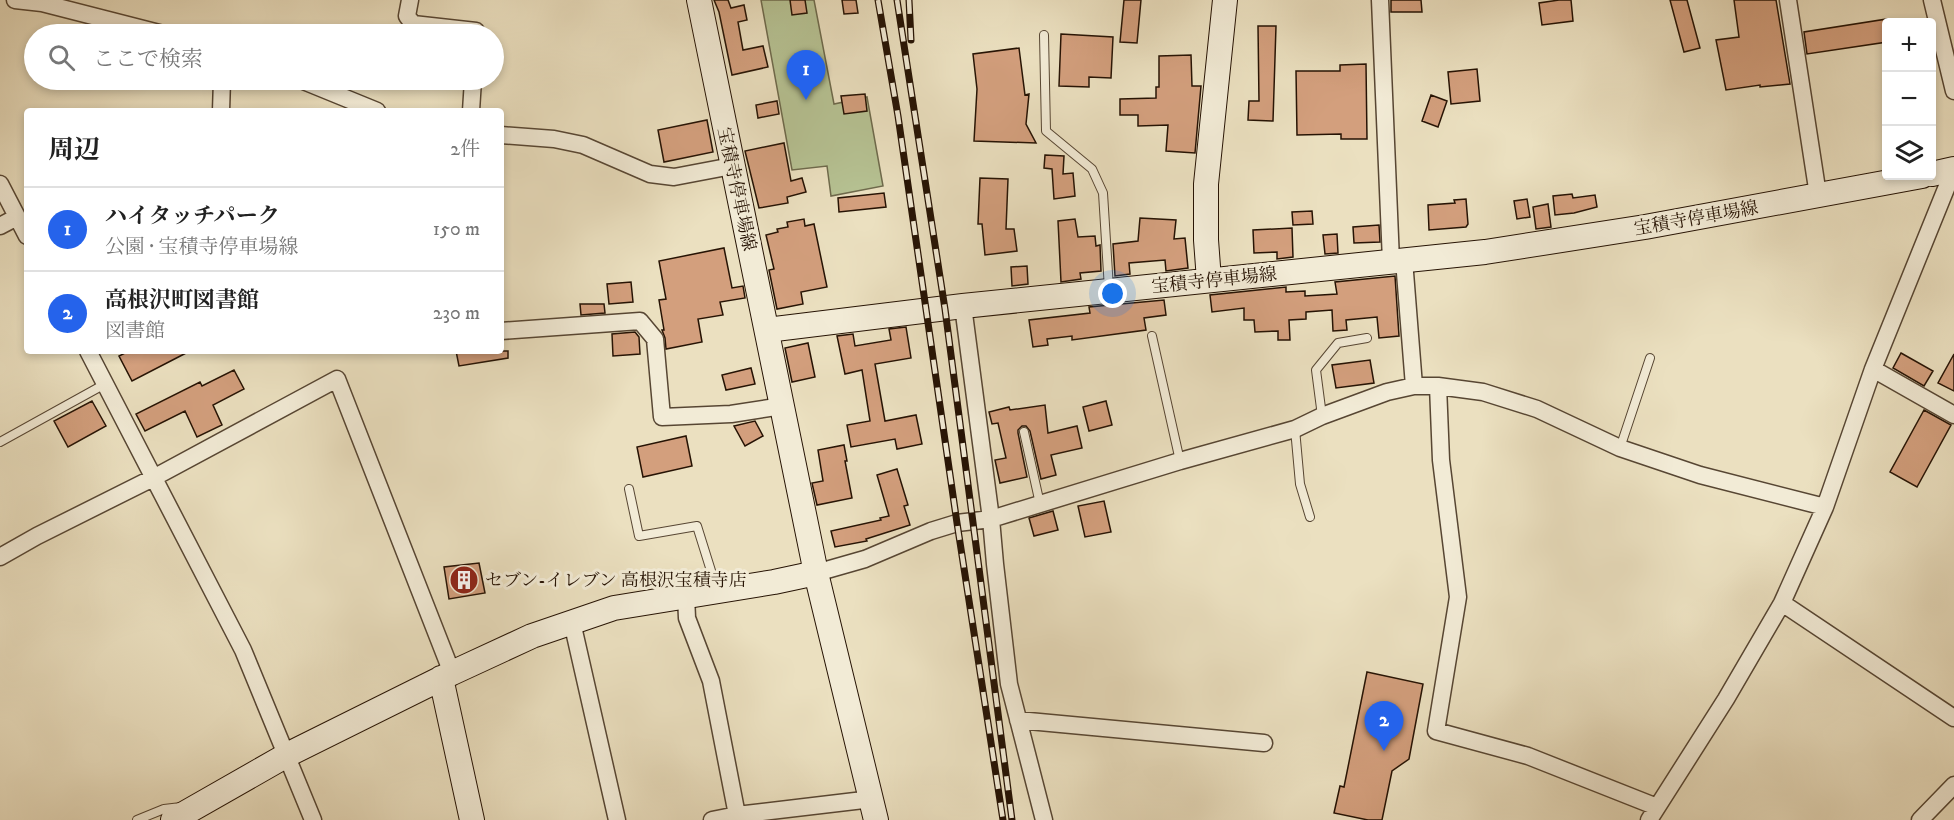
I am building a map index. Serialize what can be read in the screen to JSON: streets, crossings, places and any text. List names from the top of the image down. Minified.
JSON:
{"streets":{"street":["宝積寺停車場線"]},"places":{"building":["セブン-イレブン 高根沢宝積寺店"]},"page":{"map_buttons":["+","−"],"search":"ここで検索","pins":["1","2"],"heading":["周辺","2件"],"list":[{"mark":"1","name":"ハイタッチパーク","note":"公園 · 宝積寺停車場線","value":"150 m"},{"mark":"2","name":"高根沢町図書館","note":"図書館","value":"230 m"}]}}
